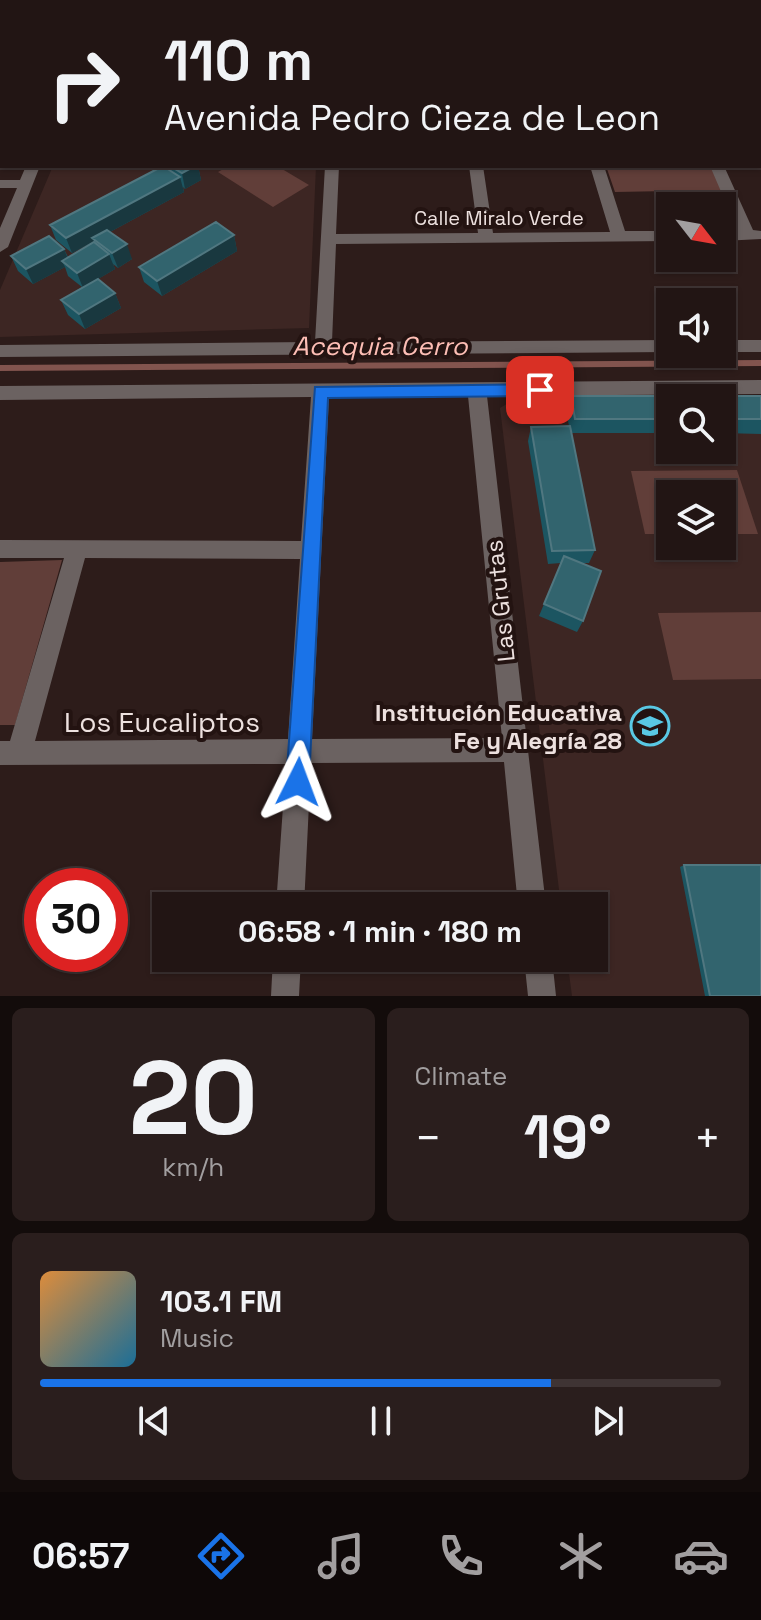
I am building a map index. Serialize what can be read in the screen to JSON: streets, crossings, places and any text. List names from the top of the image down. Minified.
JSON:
{"streets":{"street":["Calle Miralo Verde","Las Grutas","Los Eucaliptos"]},"crossings":[["Las Grutas","Los Eucaliptos"]],"water":["Acequia Cerro"],"places":{"school or university":["Institución Educativa Fe y Alegría 28"]},"north":"bottom right","page":{"turn":["110 m","Avenida Pedro Cieza de Leon"],"limit":"30","trip":"06:58 · 1 min · 180 m","tile":[["20","km/h"],"Climate"],"heat":["−","19°","+"],"song":["103.1 FM","Music"],"tabs":"06:57"}}
